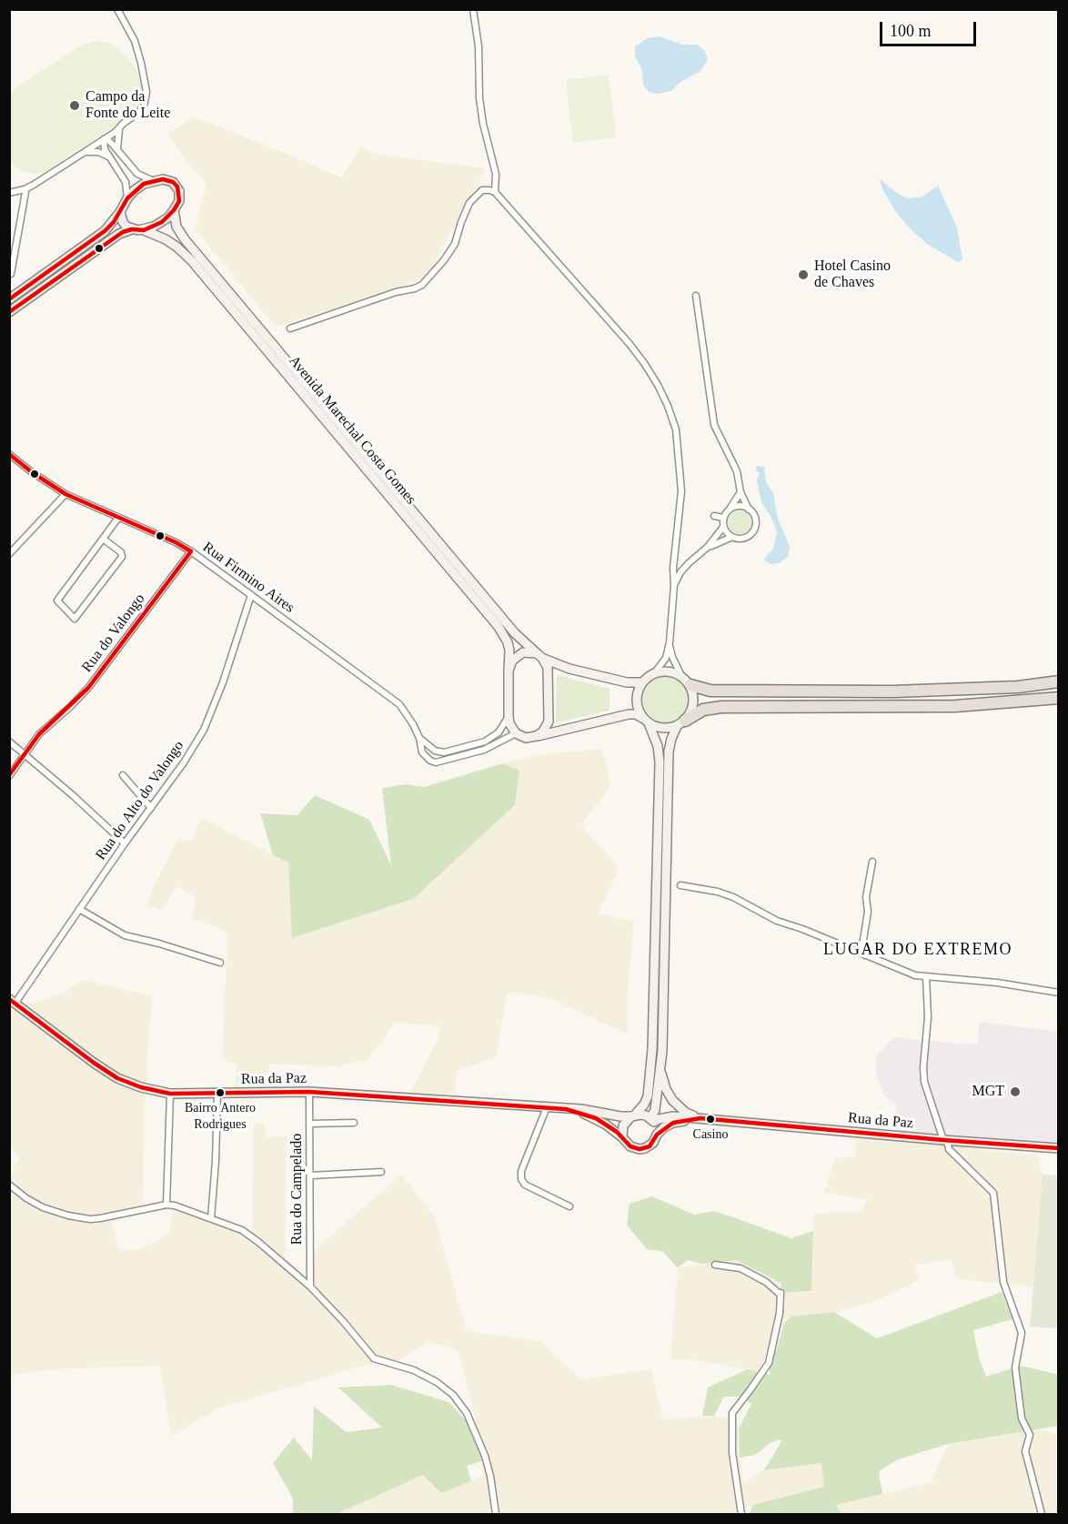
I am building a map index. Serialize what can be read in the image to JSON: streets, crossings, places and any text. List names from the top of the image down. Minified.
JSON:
{"streets":{"main road":["Avenida Marechal Costa Gomes","Rua da Paz"],"street":["Rua Firmino Aires","Rua do Valongo","Rua do Alto do Valongo","Rua do Campelado"]},"crossings":[["Rua Firmino Aires","Rua do Valongo"],["Rua Firmino Aires","Rua do Alto do Valongo"],["Rua do Alto do Valongo","Rua da Paz"],["Rua da Paz","Rua do Campelado"]],"districts":["LUGAR DO EXTREMO"],"places":["Campo da Fonte do Leite","Hotel Casino de Chaves","MGT","Bairro Antero Rodrigues","Casino"],"scale_bar":"100 m"}
